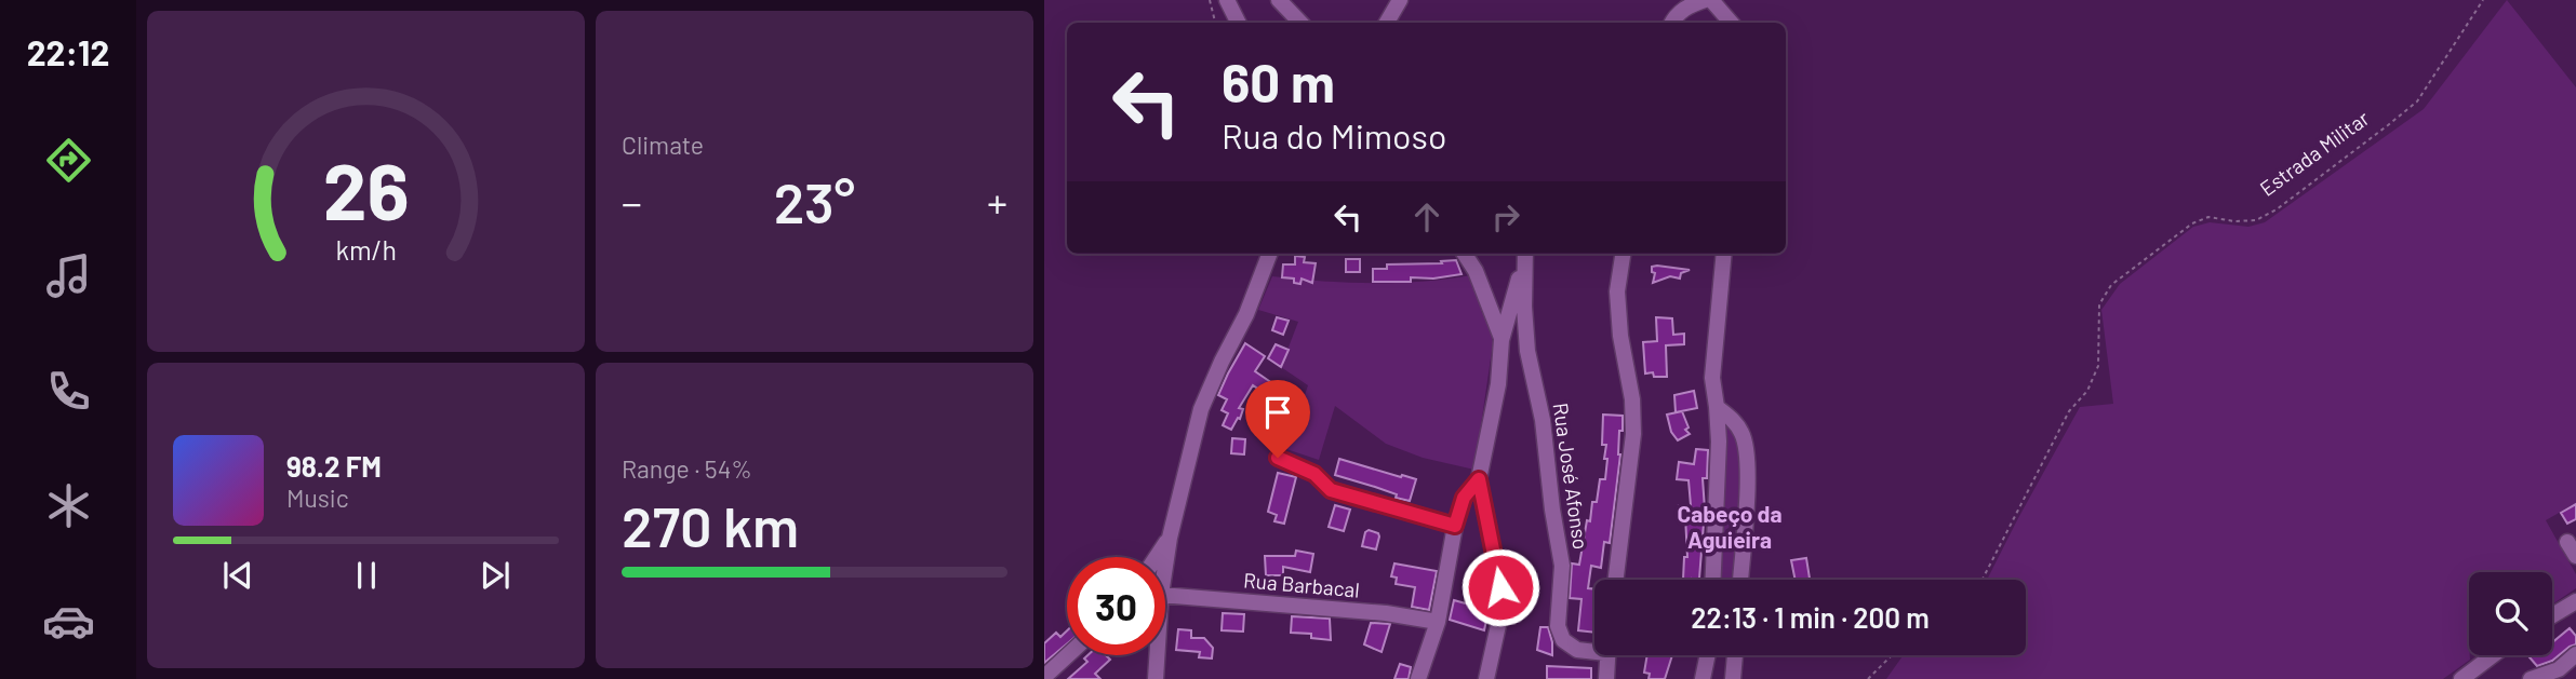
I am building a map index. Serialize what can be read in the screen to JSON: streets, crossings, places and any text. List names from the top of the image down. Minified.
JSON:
{"streets":{"street":["Rua José Afonso","Rua Barbacal"],"path":["Estrada Militar"]},"districts":["Cabeço da Aguieira"],"page":{"tabs":"22:12","tile":["Climate",["Range · 54%","270 km"]],"turn":["60 m","Rua do Mimoso"],"heat":["−","23°","+"],"song":["98.2 FM","Music"],"limit":"30","trip":"22:13 · 1 min · 200 m","gauge":["26","km/h"]}}
